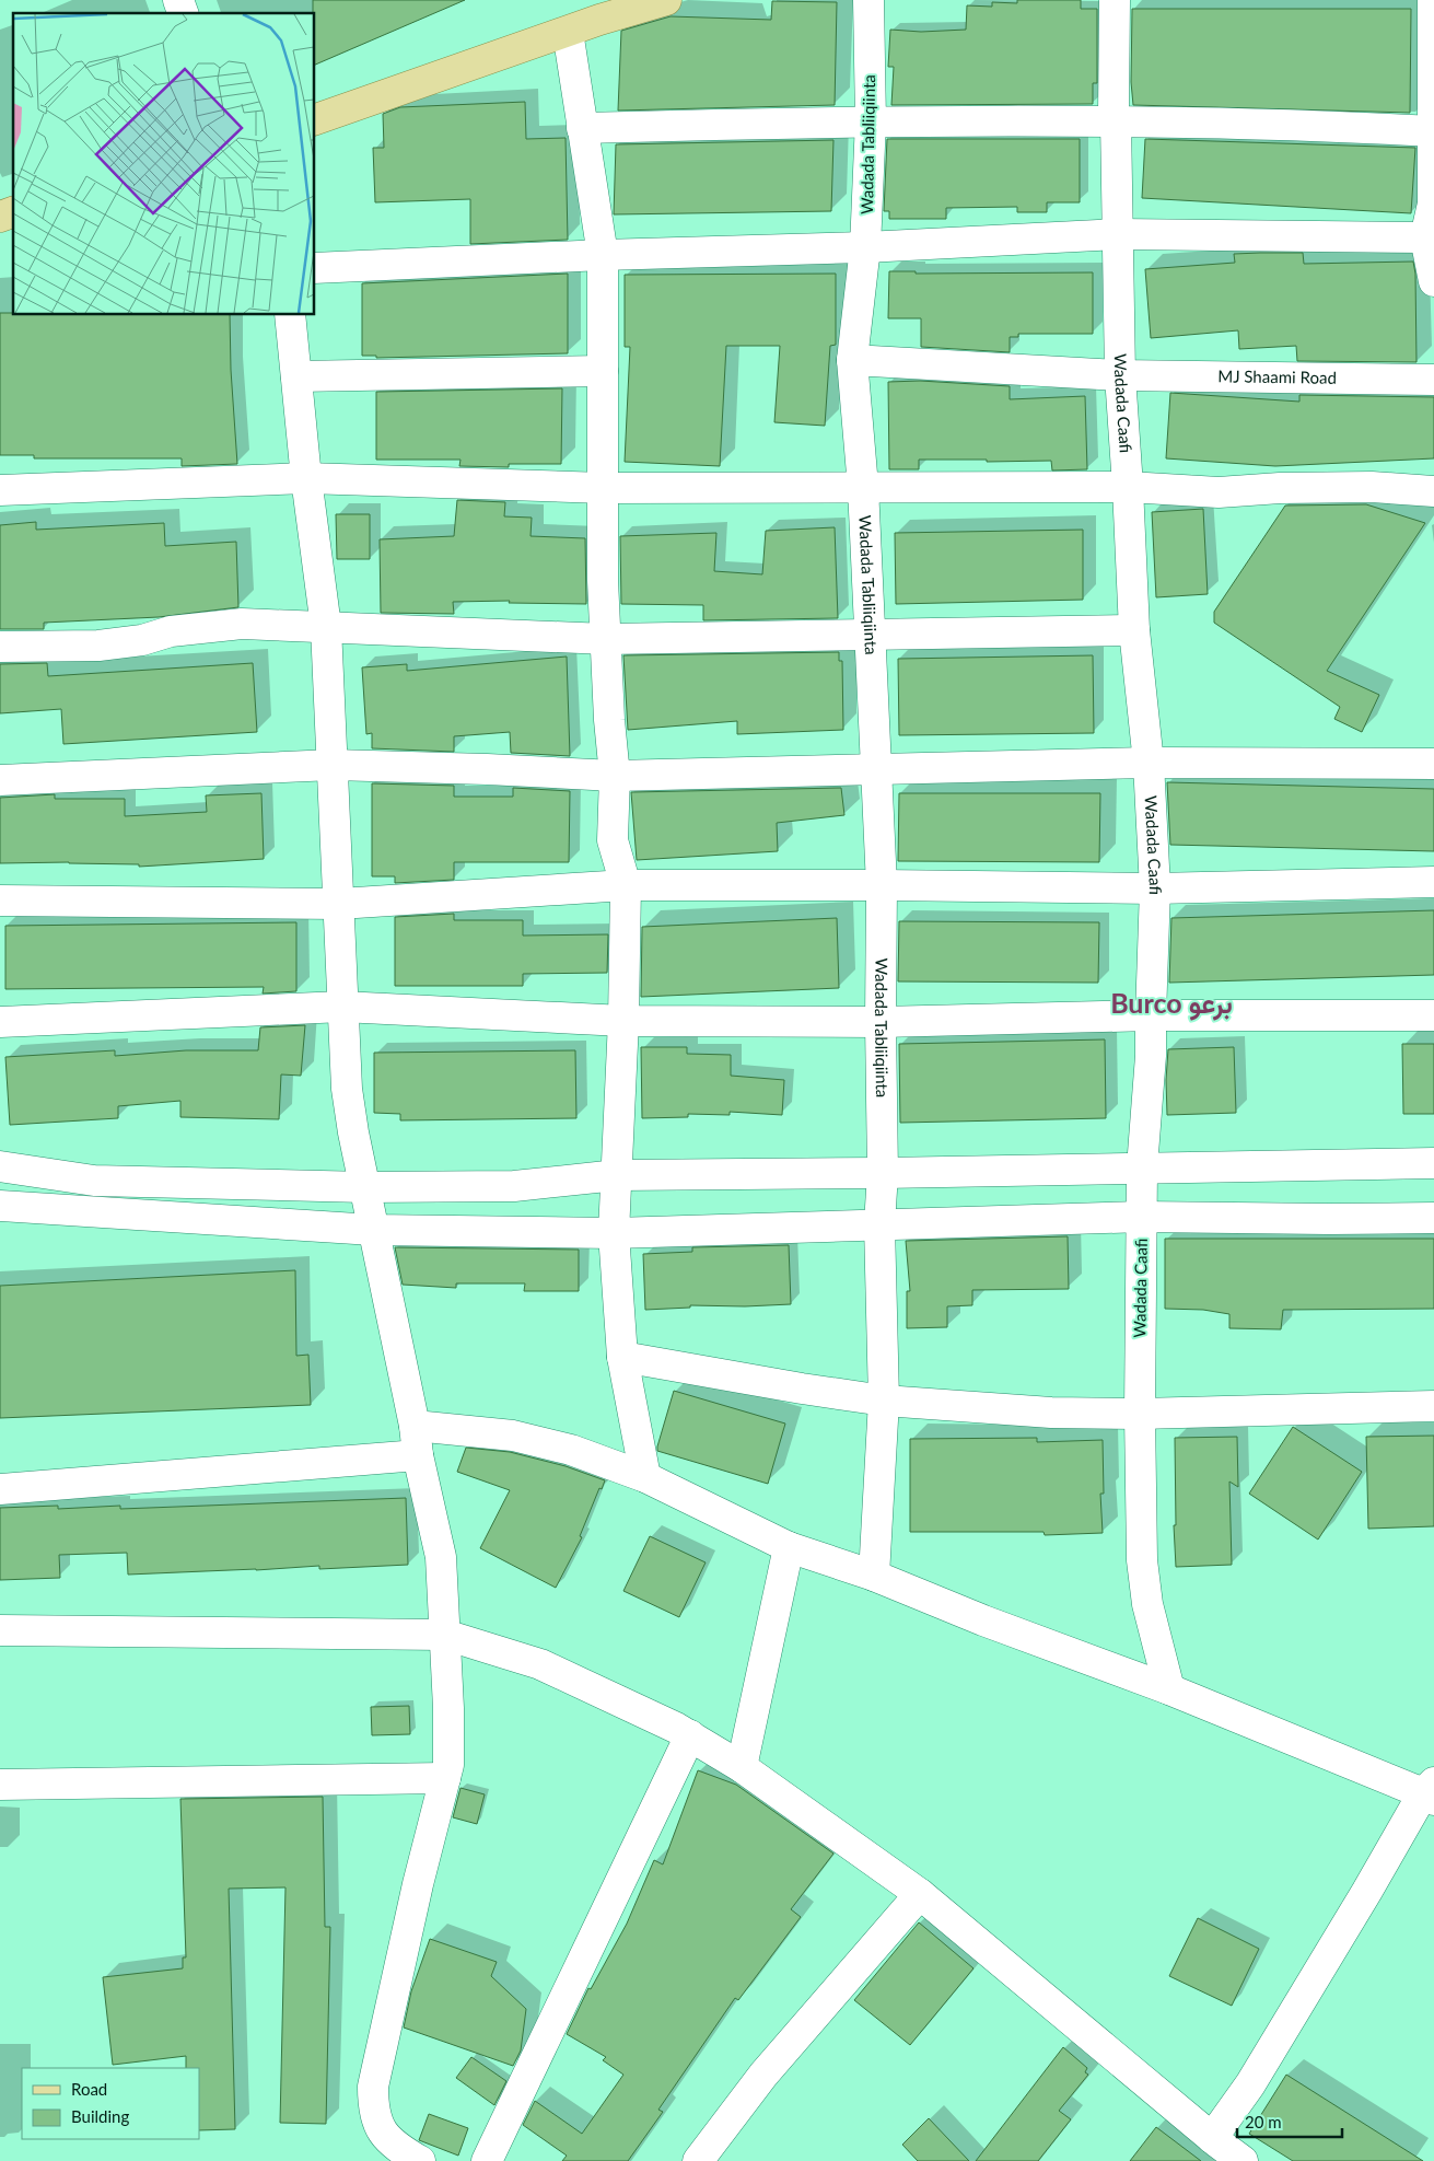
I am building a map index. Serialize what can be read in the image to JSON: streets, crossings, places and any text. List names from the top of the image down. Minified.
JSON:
{"streets":{"street":["Wadada Tabliiqiinta","MJ Shaami Road","Wadada Caafi"]},"crossings":[["Wadada Tabliiqiinta","MJ Shaami Road"],["MJ Shaami Road","Wadada Caafi"]],"districts":["Burco برعو"],"legend":["Road","Building"],"scale_bar":"20 m"}
